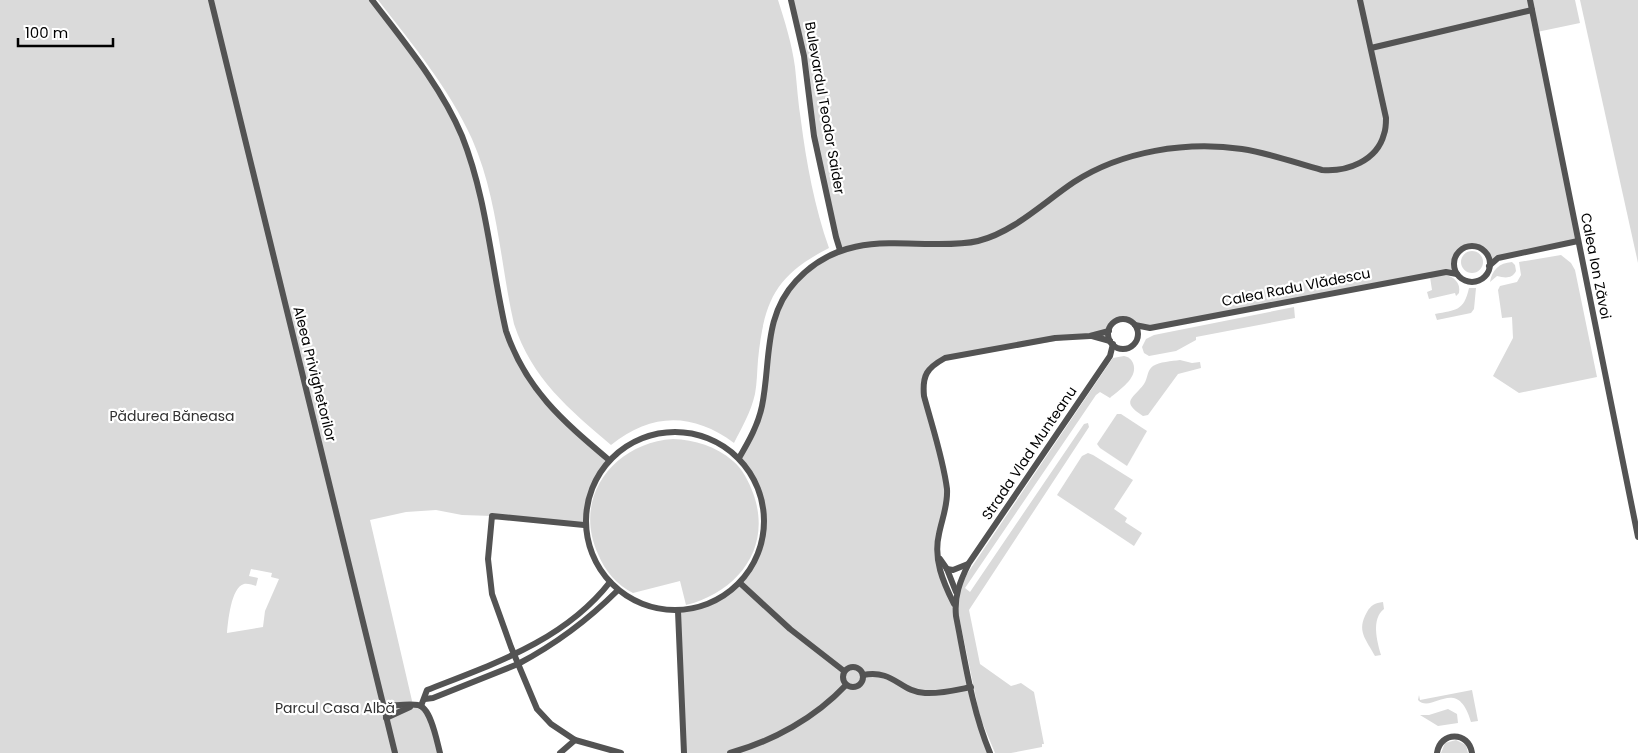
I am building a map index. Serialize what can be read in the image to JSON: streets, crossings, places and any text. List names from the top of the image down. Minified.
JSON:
{"streets":{"street":["Bulevardul Teodor Saider","Calea Ion Zăvoi","Calea Radu Vlădescu","Aleea Privighetorilor","Strada Vlad Munteanu"]},"crossings":[["Calea Radu Vlădescu","Strada Vlad Munteanu"]],"parks":["Pădurea Băneasa","Parcul Casa Albă"],"scale_bar":"100 m"}
